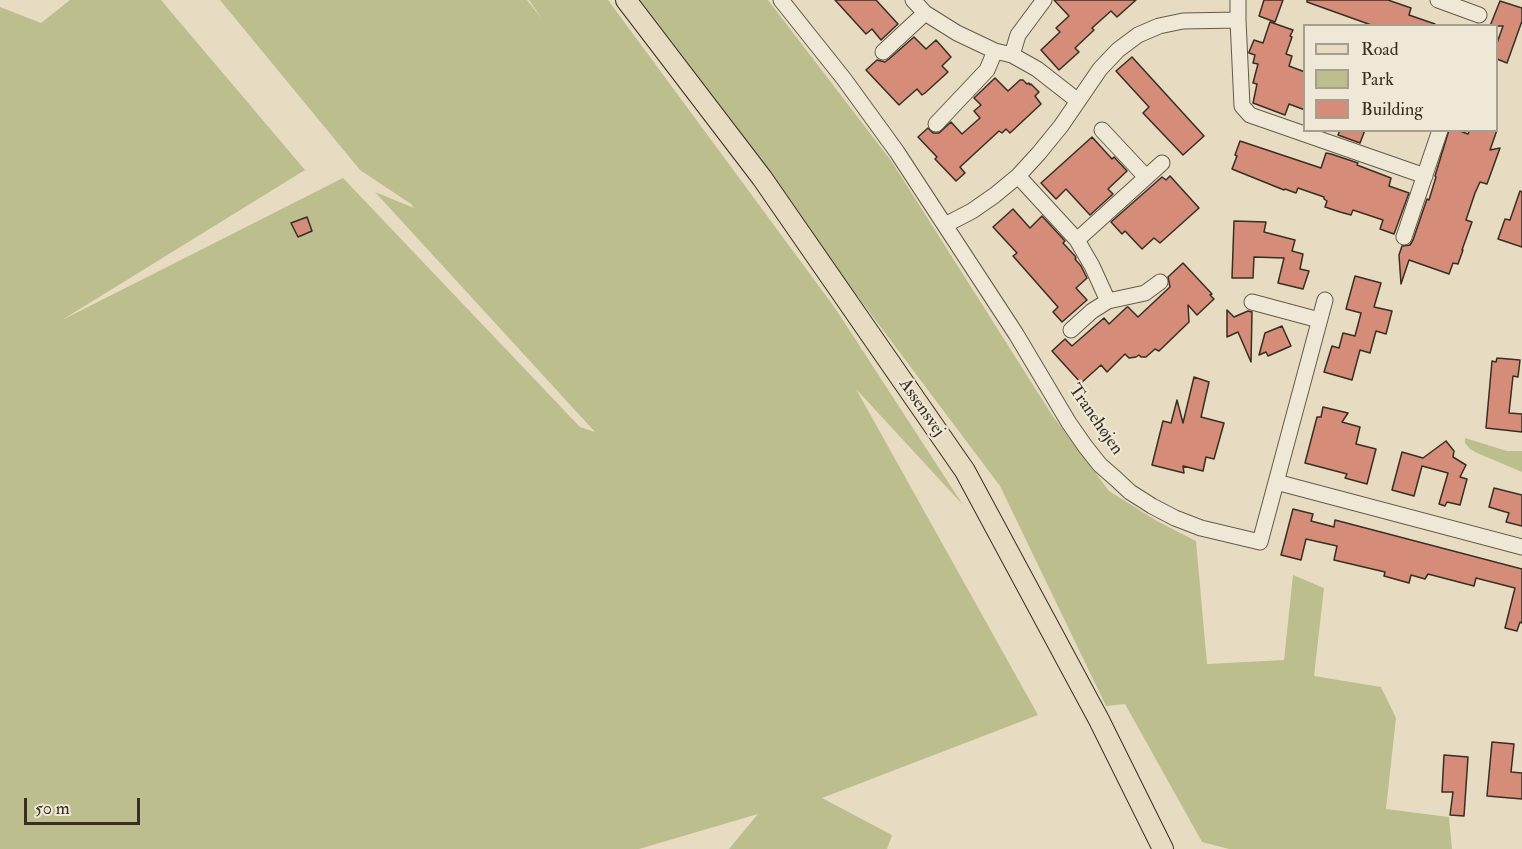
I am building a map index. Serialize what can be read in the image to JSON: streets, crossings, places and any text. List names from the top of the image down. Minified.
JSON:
{"streets":{"main road":["Assensvej"],"street":["Tranehøjen"]},"legend":["Road","Park","Building"],"scale_bar":"50 m"}
